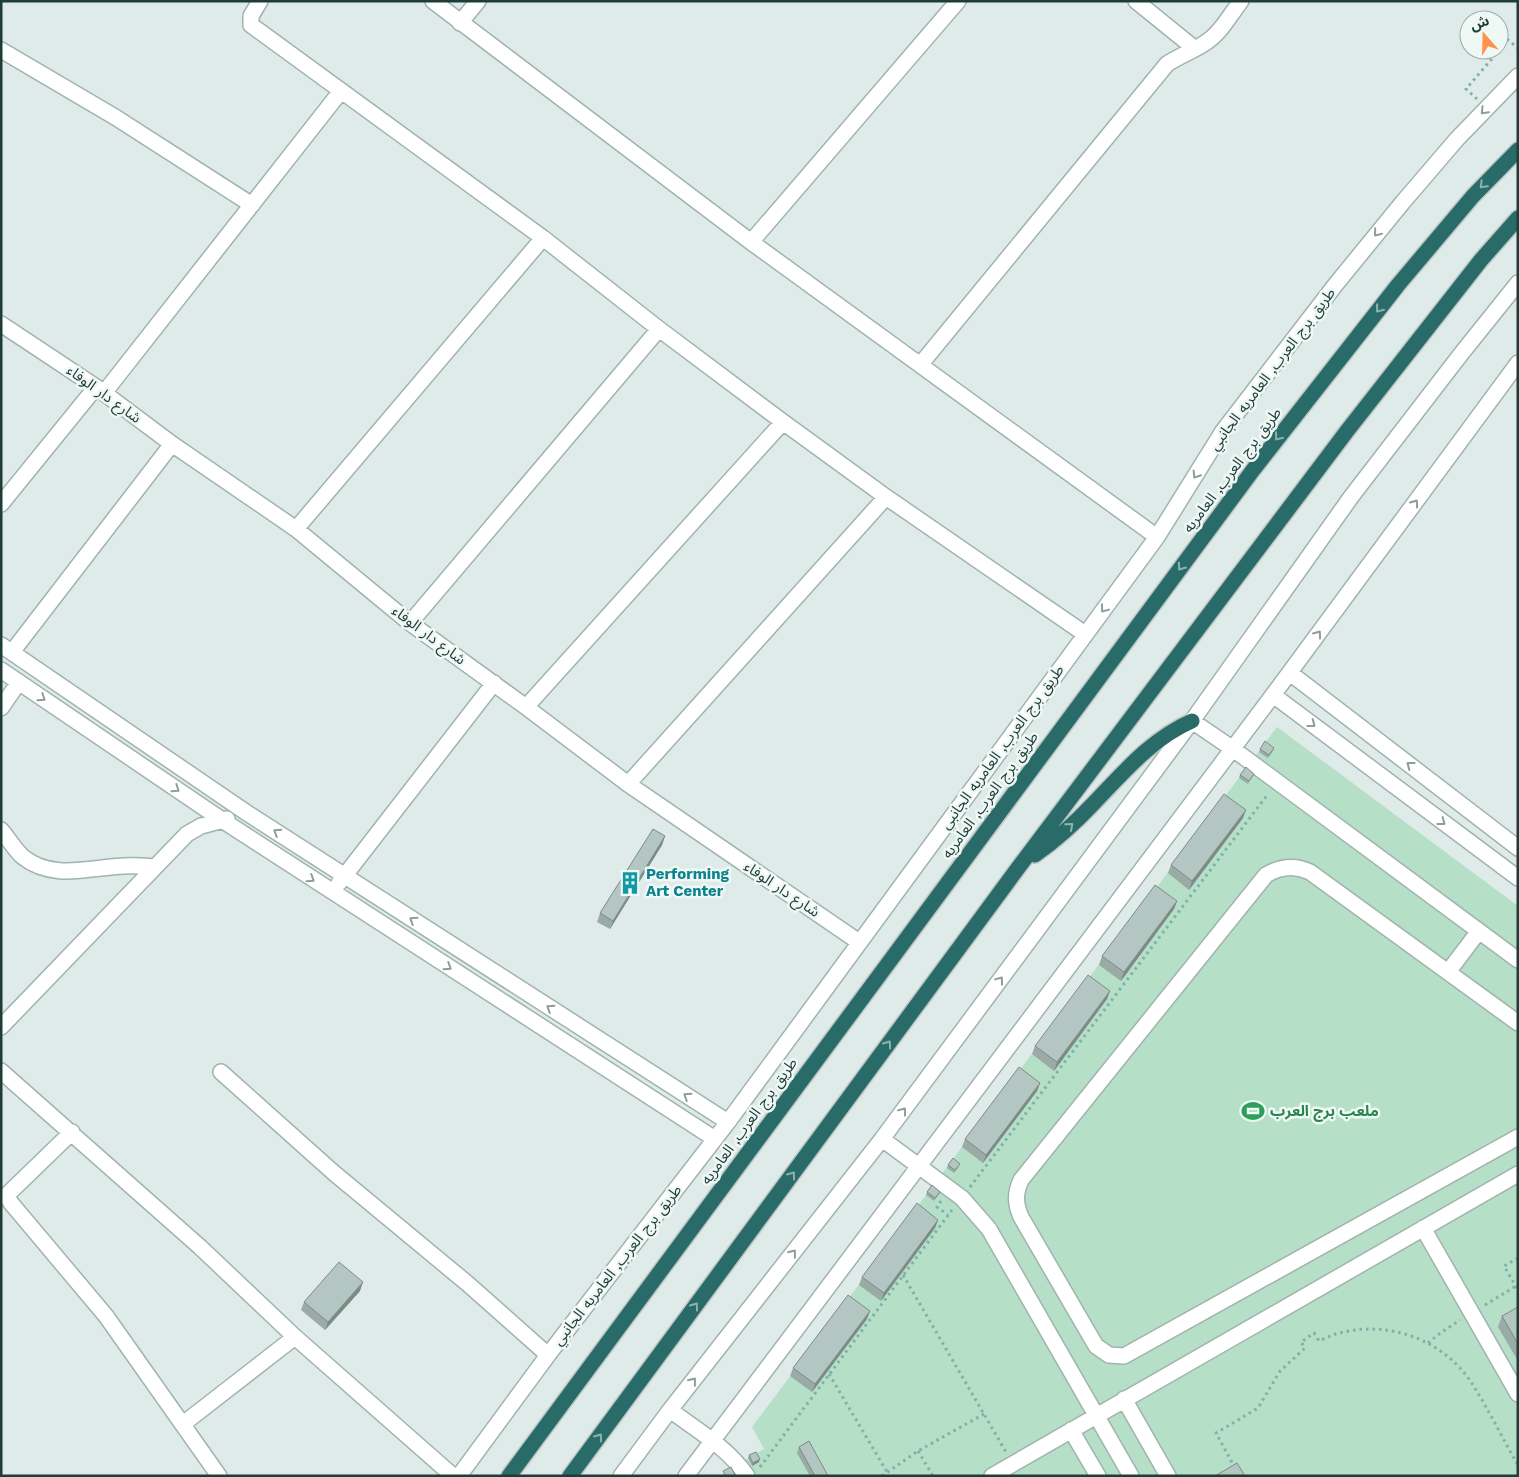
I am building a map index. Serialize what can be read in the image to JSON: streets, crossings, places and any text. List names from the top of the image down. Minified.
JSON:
{"streets":{"highway":["طريق برج العرب, العامريه"],"street":["طريق برج العرب, العامريه الجانبي","شارع دار الوفاء"]},"crossings":[["طريق برج العرب, العامريه الجانبي","شارع دار الوفاء"]],"one_way":["طريق برج العرب, العامريه الجانبي"],"places":{"building":["Performing Art Center"],"sports":["ملعب برج العرب"]},"north":"top"}
